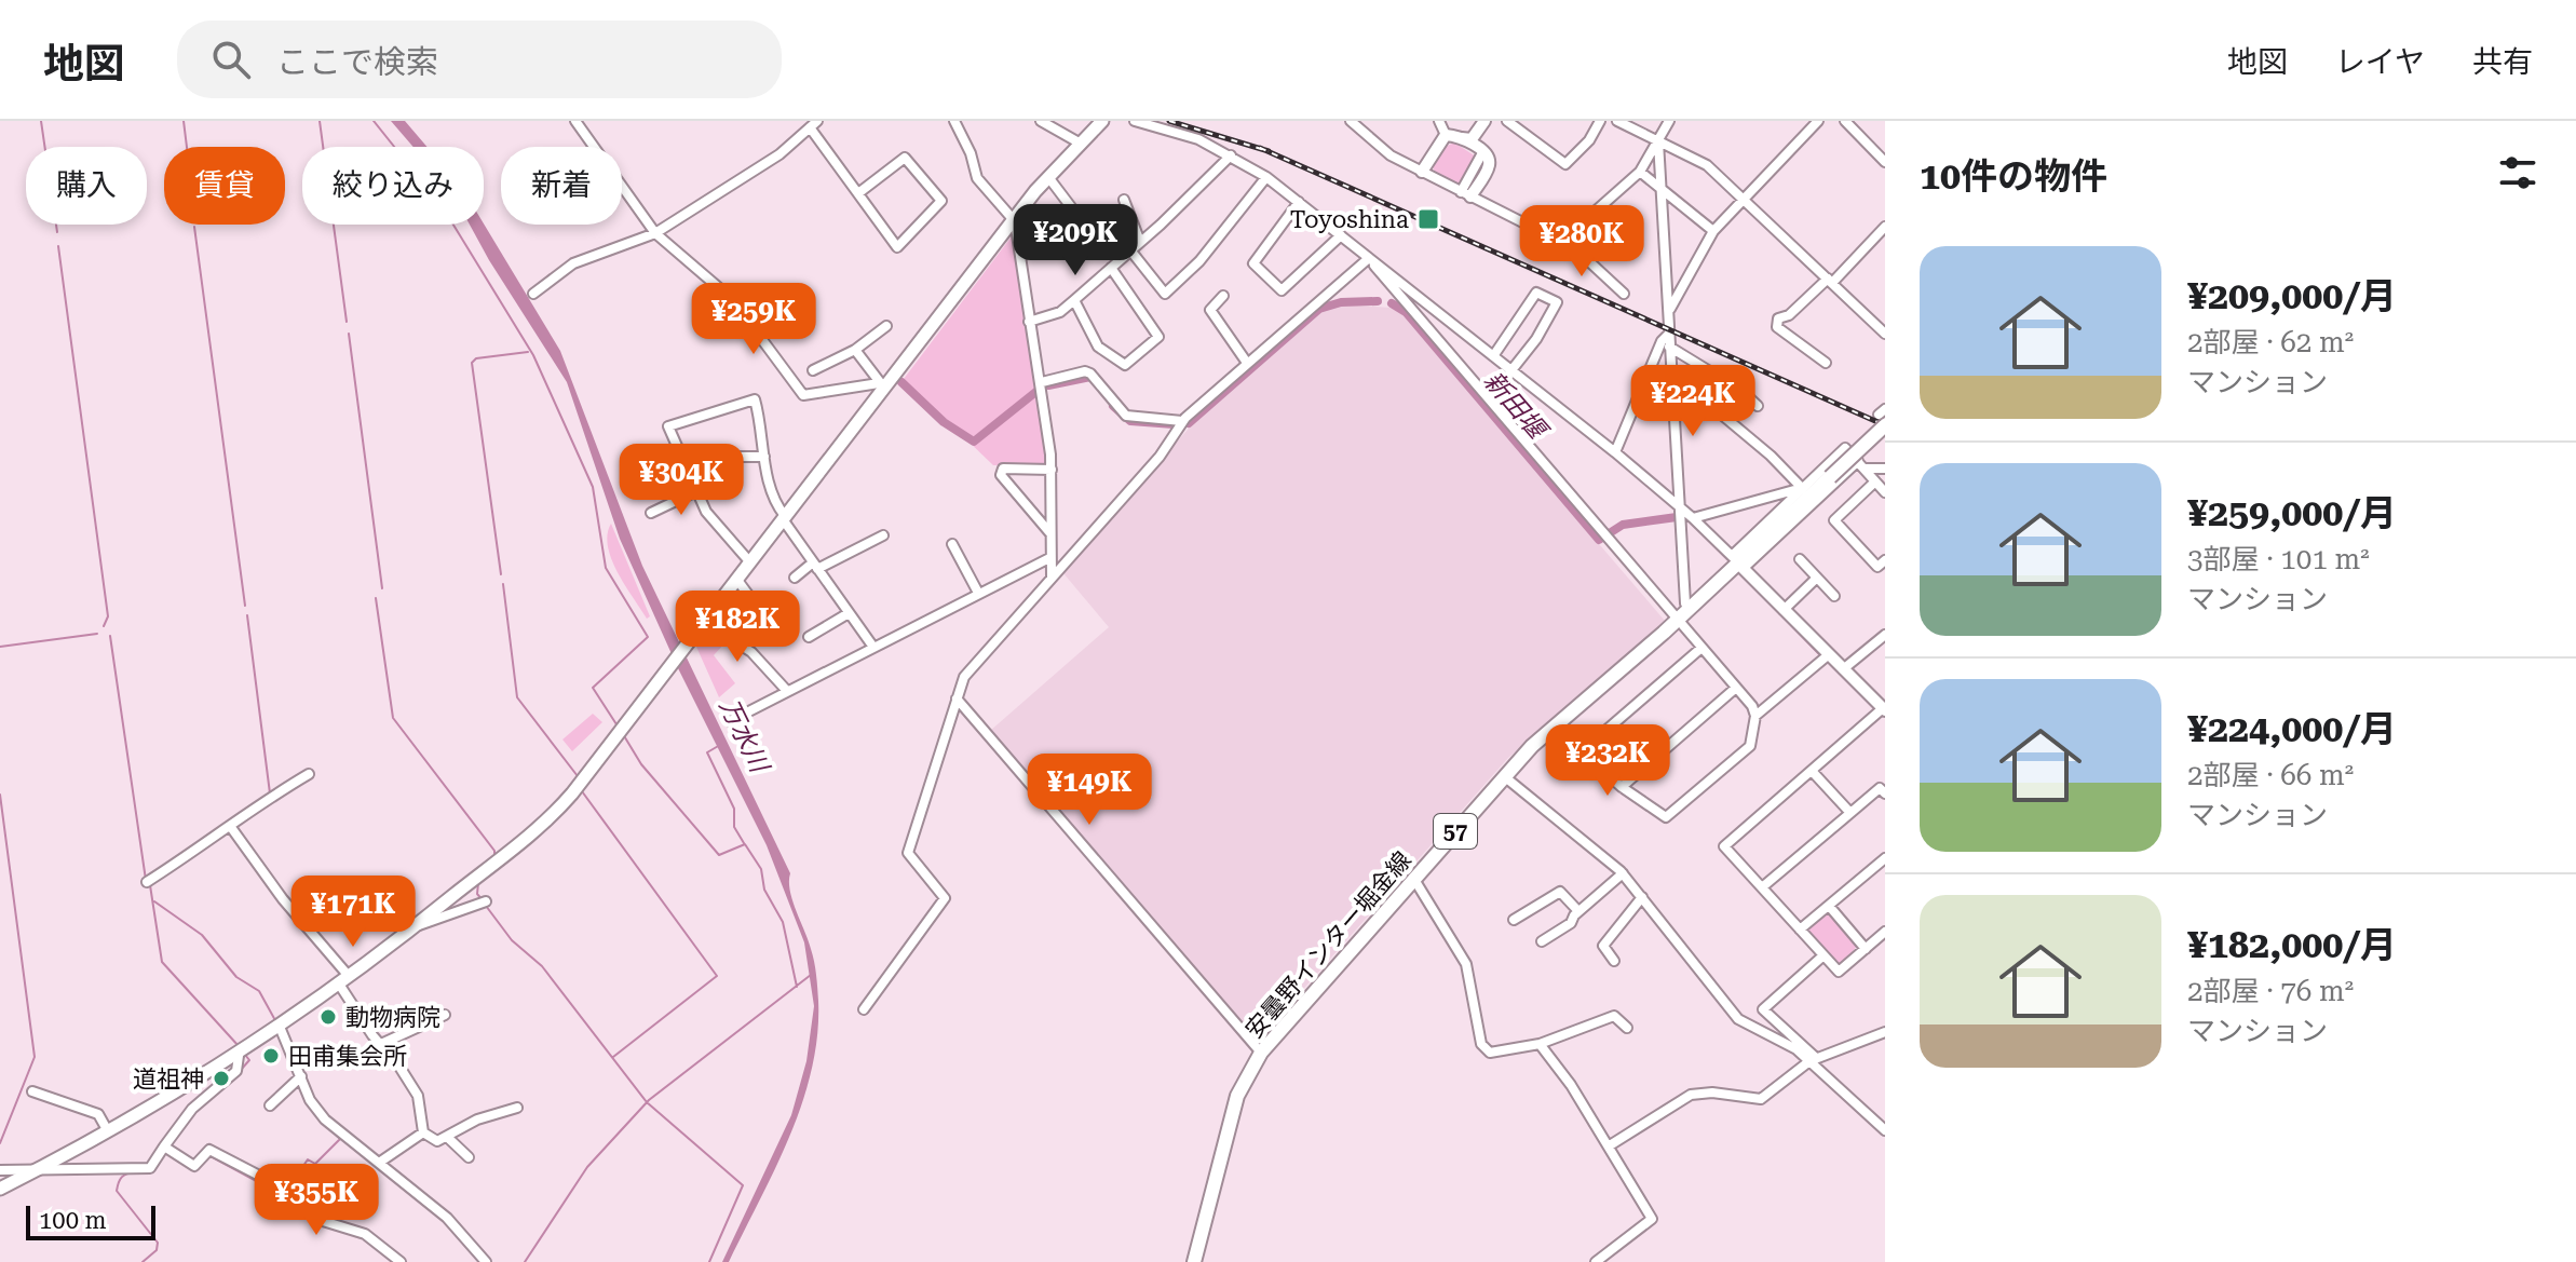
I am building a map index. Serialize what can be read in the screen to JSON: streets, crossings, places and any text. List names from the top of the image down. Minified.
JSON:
{"streets":{"main road":["57","安曇野インター堀金線"]},"water":["新田堰","万水川"],"places":{"transit":["Toyoshina"],"other":["動物病院","田甫集会所","道祖神"]},"scale_bar":"100 m","page":{"header":"地図","search":"ここで検索","nav":["地図","レイヤ","共有"],"heading":"10件の物件","chip":["購入","賃貸","絞り込み","新着"],"price":["¥209K","¥280K","¥259K","¥224K","¥304K","¥182K","¥232K","¥149K","¥171K","¥355K"],"list":[{"name":"¥209,000/月","note":"2部屋 · 62 m² · マンション"},{"name":"¥259,000/月","note":"3部屋 · 101 m² · マンション"},{"name":"¥224,000/月","note":"2部屋 · 66 m² · マンション"},{"name":"¥182,000/月","note":"2部屋 · 76 m² · マンション"}],"scale":"100 m"}}
